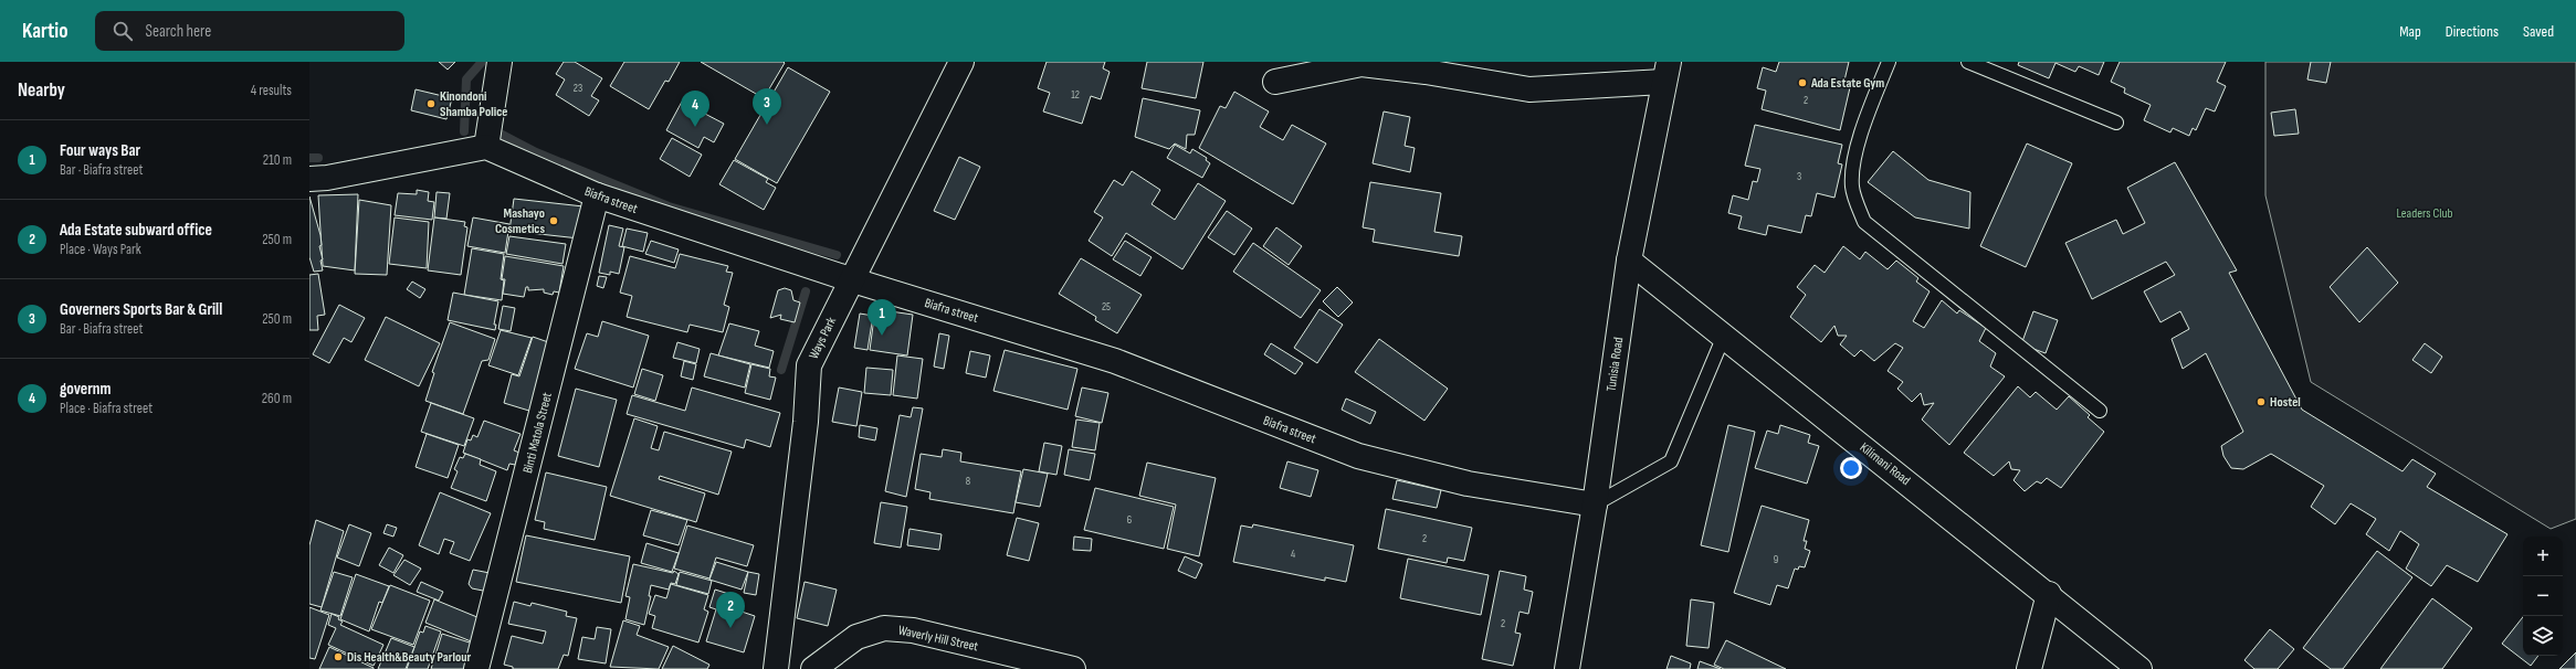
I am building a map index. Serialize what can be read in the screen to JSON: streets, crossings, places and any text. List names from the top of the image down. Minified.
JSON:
{"streets":{"street":["Biafra street","Ways Park","Tunisia Road","Binti Matola Street","Kilimani Road","Waverly Hill Street"]},"crossings":[["Biafra street","Ways Park"],["Biafra street","Tunisia Road"],["Biafra street","Binti Matola Street"],["Tunisia Road","Kilimani Road"]],"parks":["Leaders Club"],"places":["Ada Estate Gym","Kinondoni Shamba Police","Mashayo Cosmetics","Hostel","Dis Health&Beauty Parlour"],"house_numbers":["23","12","2","3","25","8","6","2","4","9","2"],"page":{"header":"Kartio","search":"Search here","nav":["Map","Directions","Saved"],"heading":["Nearby","4 results"],"pins":["3","4","1","2"],"list":[{"mark":"1","name":"Four ways Bar","note":"Bar · Biafra street","value":"210 m"},{"mark":"2","name":"Ada Estate subward office","note":"Place · Ways Park","value":"250 m"},{"mark":"3","name":"Governers Sports Bar & Grill","note":"Bar · Biafra street","value":"250 m"},{"mark":"4","name":"governm","note":"Place · Biafra street","value":"260 m"}],"map_buttons":["+","−"]}}
